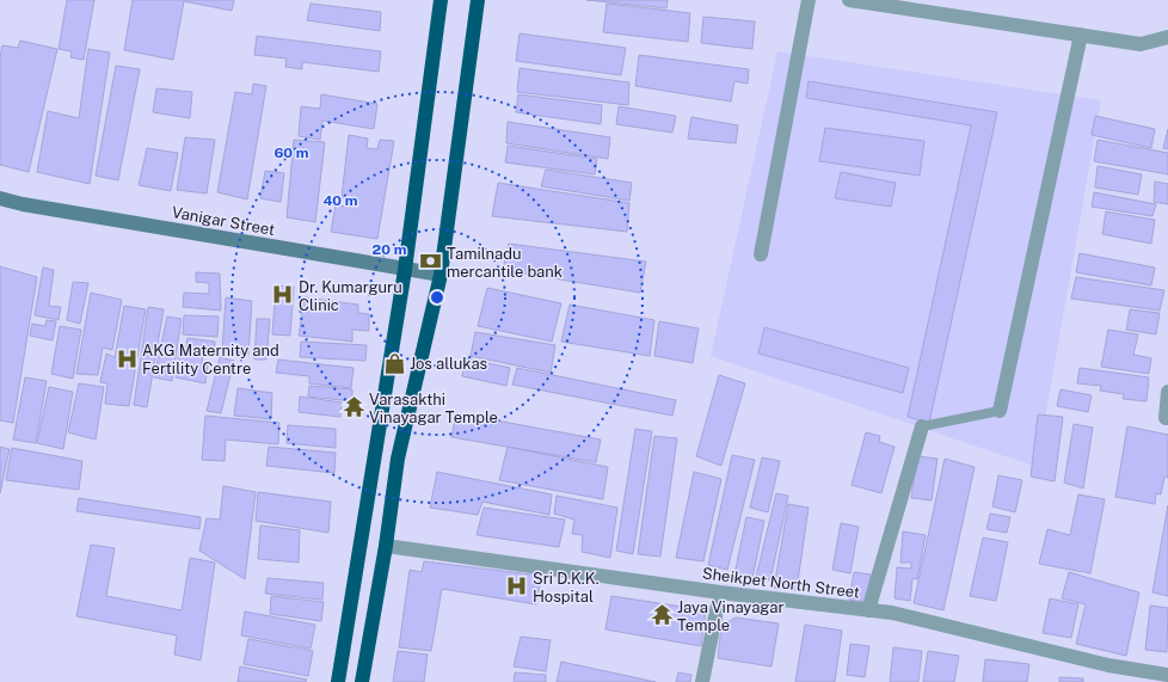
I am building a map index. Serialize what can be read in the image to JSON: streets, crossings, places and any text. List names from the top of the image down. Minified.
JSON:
{"streets":{"main road":["Vanigar Street"],"street":["Sheikpet North Street"]},"places":{"bank":["Tamilnadu mercantile bank"],"hospital":["Dr. Kumarguru Clinic","AKG Maternity and Fertility Centre","Sri D.K.K. Hospital"],"shop":["Jos allukas"],"temple":["Varasakthi Vinayagar Temple","Jaya Vinayagar Temple"]},"rings":["60 m","40 m","20 m"]}
